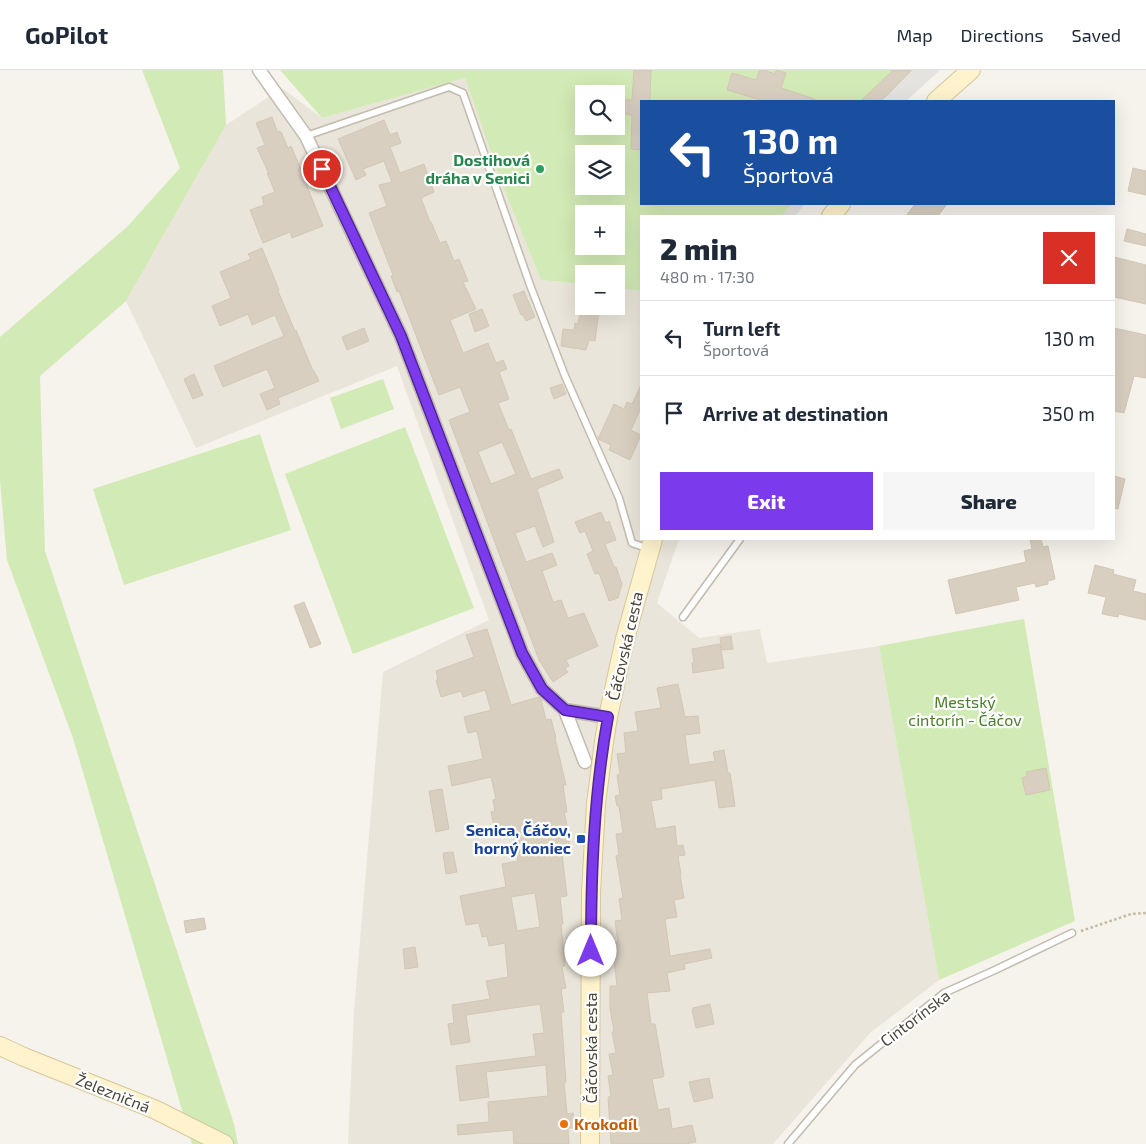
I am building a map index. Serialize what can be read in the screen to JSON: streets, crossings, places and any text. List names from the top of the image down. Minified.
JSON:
{"streets":{"main road":["Čáčovská cesta","Železničná"],"lane":["Cintorínska"]},"parks":["Mestský cintorín - Čáčov"],"places":{"other":["Dostihová dráha v Senici","Krokodíl"],"transit":["Senica, Čáčov, horný koniec"]},"page":{"header":"GoPilot","nav":["Map","Directions","Saved"],"map_buttons":["+","−"],"turn":["130 m","Športová"],"heading":["2 min","480 m · 17:30"],"list":[{"name":"Turn left","note":"Športová","value":"130 m"},{"name":"Arrive at destination","value":"350 m"}],"buttons":["Exit","Share"]}}
